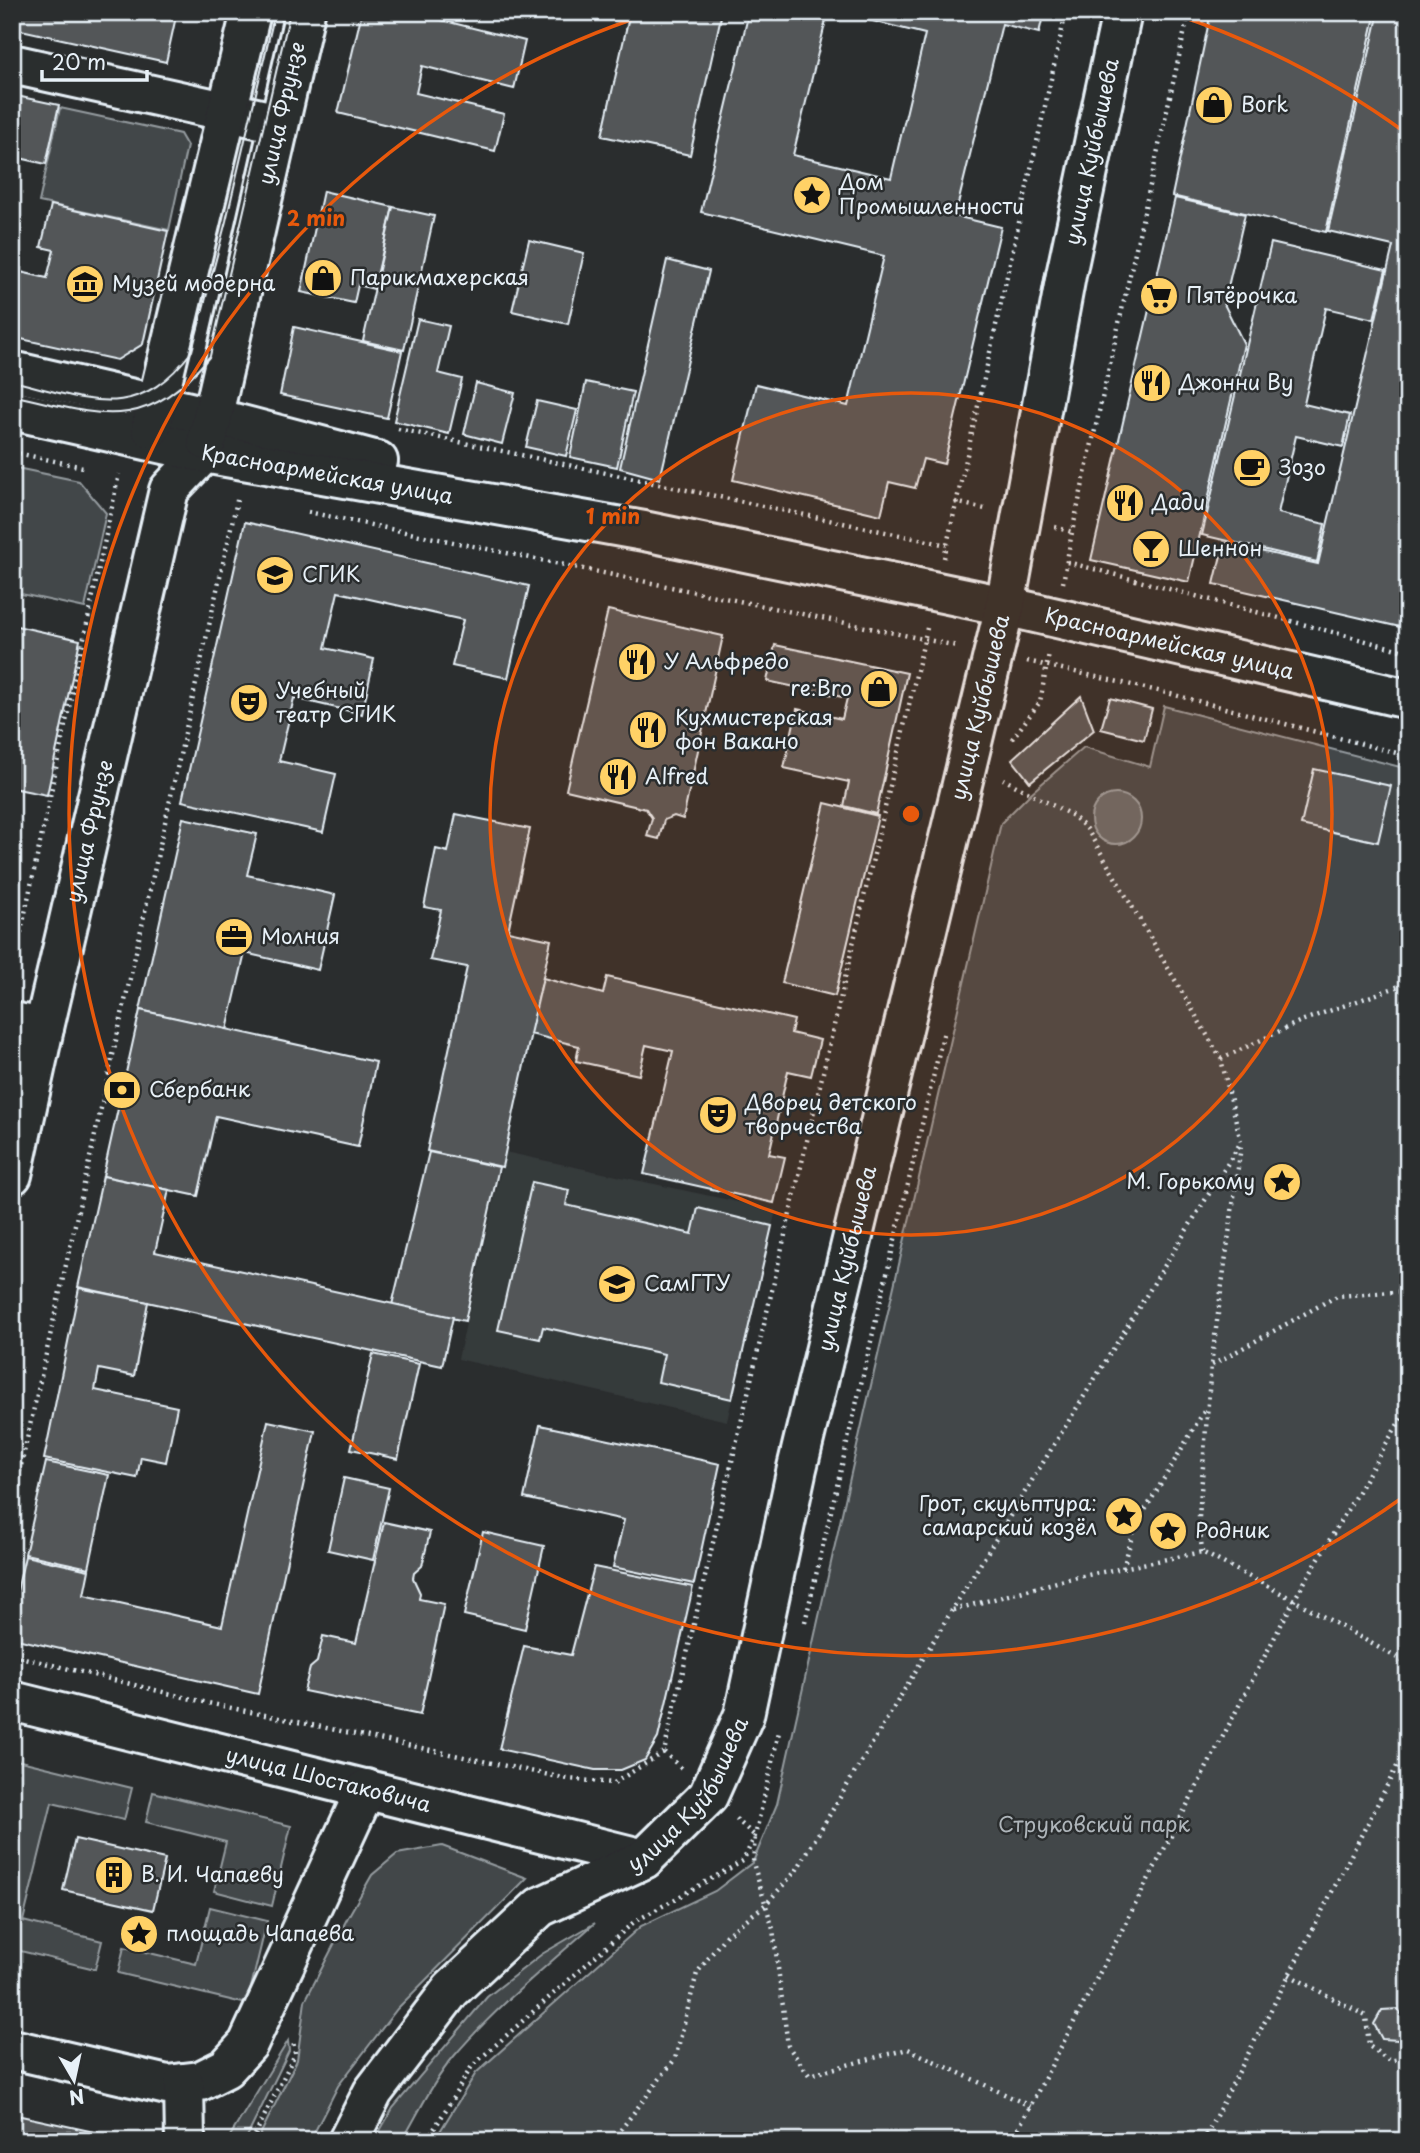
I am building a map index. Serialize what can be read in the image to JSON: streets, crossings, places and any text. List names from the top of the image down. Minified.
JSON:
{"streets":{"main road":["улица Фрунзе","улица Куйбышева","Красноармейская улица","улица Шостаковича"]},"crossings":[["улица Фрунзе","Красноармейская улица"],["улица Куйбышева","Красноармейская улица"],["улица Куйбышева","улица Шостаковича"]],"parks":["Струковский парк"],"places":{"shop":["Bork","Парикмахерская","re:Bro"],"place":["Дом Промышленности","М. Горькому","Грот, скульптура: самарский козёл","Родник","площадь Чапаева"],"museum":["Музей модерна"],"supermarket":["Пятёрочка"],"restaurant":["Джонни Ву","Дади","У Альфредо","Кухмистерская фон Вакано","Alfred"],"cafe":["Зозо"],"bar":["Шеннон"],"school or university":["СГИК","СамГТУ"],"theatre":["Учебный театр СГИК","Дворец детского творчества"],"office":["Молния"],"bank":["Сбербанк"],"building":["В. И. Чапаеву"]},"scale_bar":"20 m","north":"bottom","rings":["2 min","1 min"]}
